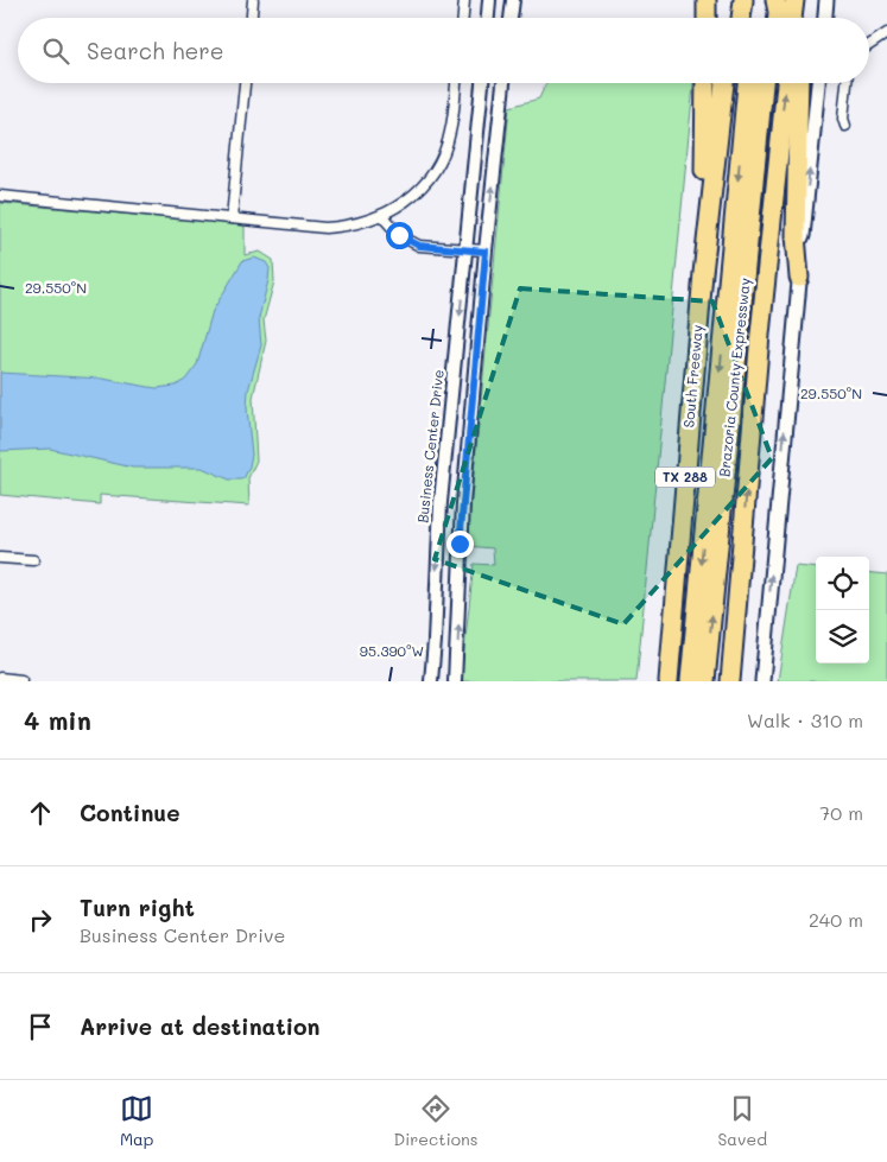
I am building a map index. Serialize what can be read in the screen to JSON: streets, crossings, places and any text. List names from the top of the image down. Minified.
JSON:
{"streets":{"highway":["South Freeway","Brazoria County Expressway","TX 288"],"street":["Business Center Drive"]},"page":{"search":"Search here","heading":["4 min","Walk · 310 m"],"list":[["Continue","70 m"],["Turn right","Business Center Drive","240 m"],"Arrive at destination"],"nav":["Map","Directions","Saved"]},"coordinates":["29.550°N","95.390°W"]}
